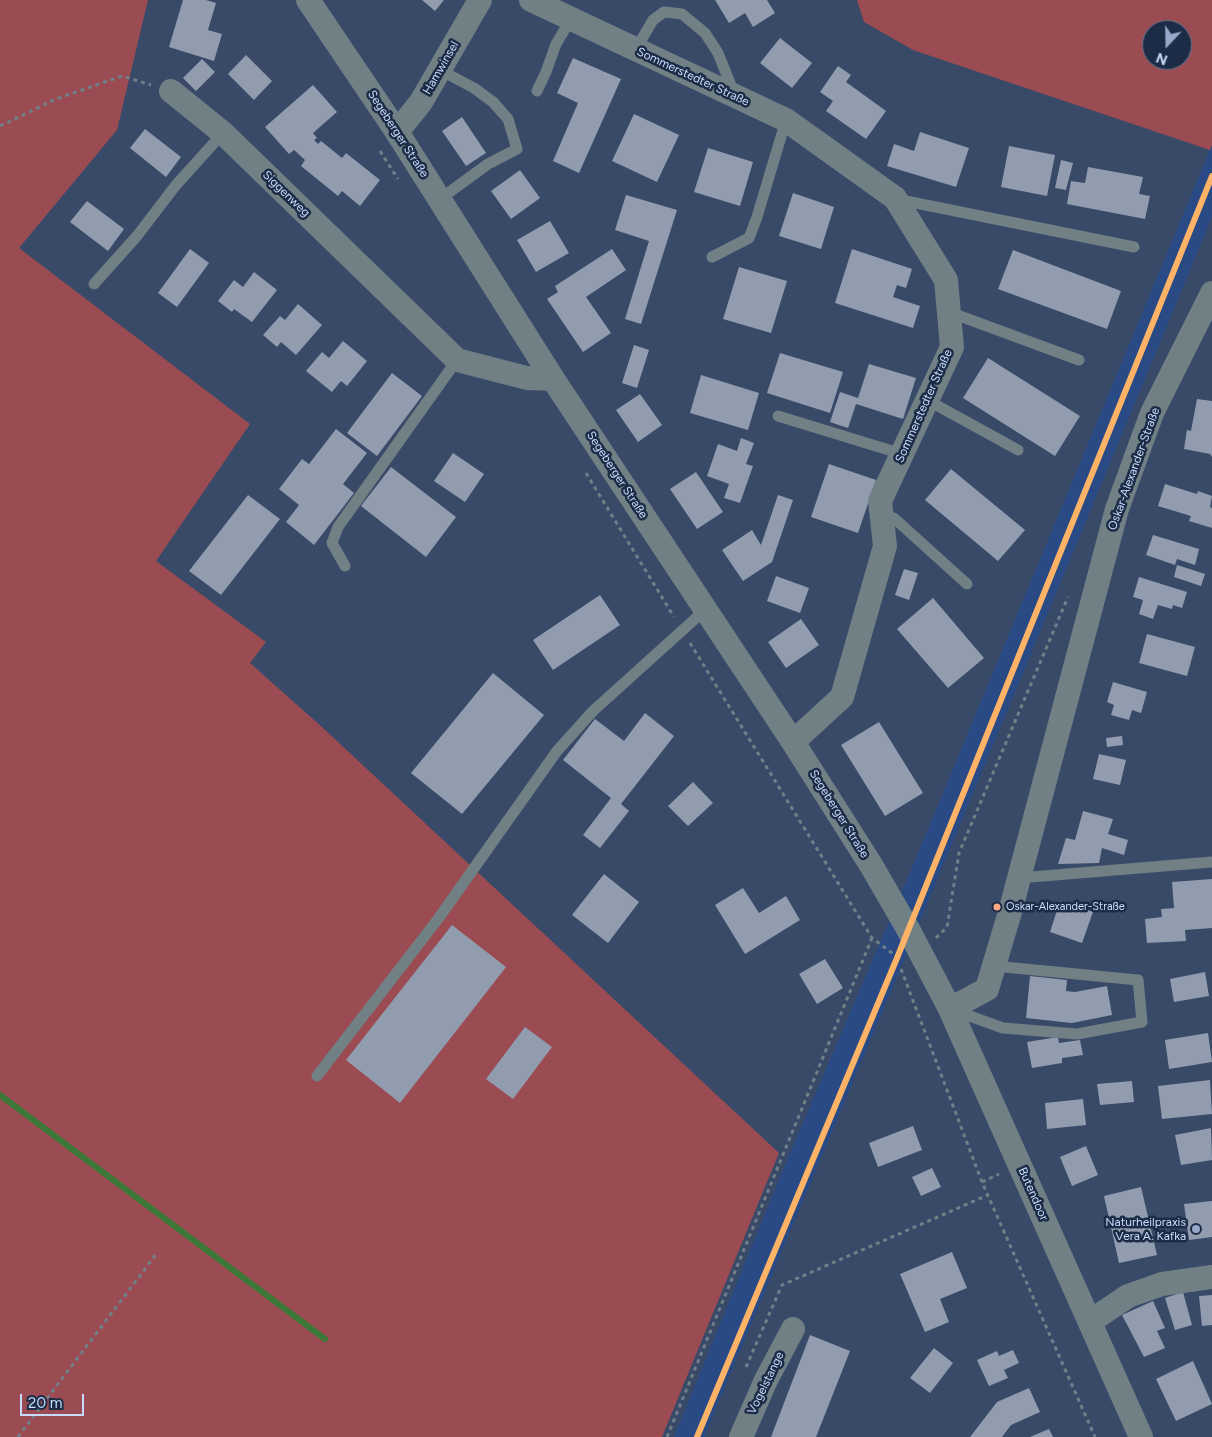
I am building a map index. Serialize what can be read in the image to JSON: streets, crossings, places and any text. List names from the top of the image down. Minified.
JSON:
{"streets":{"street":["Hamwinsel","Sommerstedter Straße","Segeberger Straße","Siggenweg","Oskar-Alexander-Straße","Butendoor","Vogelstange"]},"crossings":[["Hamwinsel","Segeberger Straße"],["Sommerstedter Straße","Segeberger Straße"],["Segeberger Straße","Siggenweg"],["Segeberger Straße","Butendoor"],["Oskar-Alexander-Straße","Butendoor"]],"places":["Oskar-Alexander-Straße","Naturheilpraxis Vera A. Kafka"],"scale_bar":"20 m","north":"bottom"}
